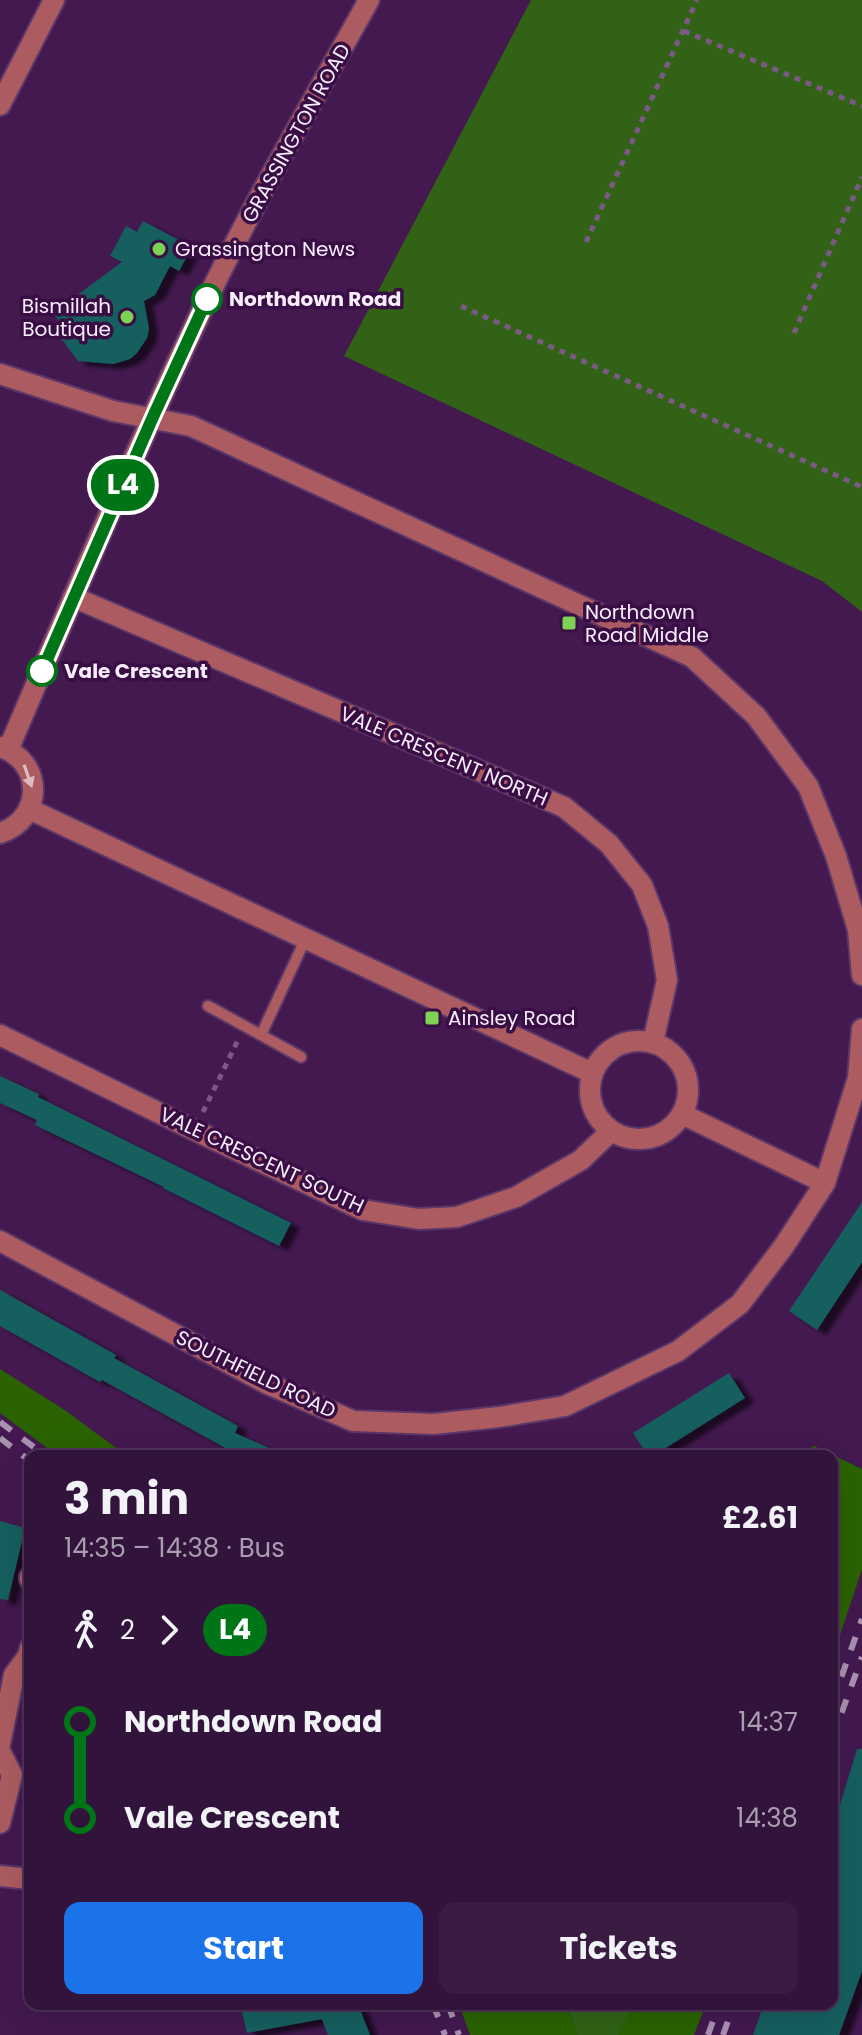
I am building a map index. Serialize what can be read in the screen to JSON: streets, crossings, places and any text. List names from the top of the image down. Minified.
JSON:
{"streets":{"street":["GRASSINGTON ROAD","VALE CRESCENT NORTH","VALE CRESCENT SOUTH","SOUTHFIELD ROAD"]},"crossings":[["GRASSINGTON ROAD","VALE CRESCENT NORTH"],["VALE CRESCENT NORTH","VALE CRESCENT SOUTH"]],"places":{"other":["Grassington News","Northdown Road","Bismillah Boutique","Vale Crescent"],"transit":["Northdown Road Middle","Ainsley Road"]},"lines":["bus line L4"],"page":{"on_map":"L4","heading":["3 min","14:35 – 14:38 · Bus","£2.61"],"legs":["2","L4"],"list":[{"name":"Northdown Road","value":"14:37"},{"name":"Vale Crescent","value":"14:38"}],"buttons":["Start","Tickets"]}}
